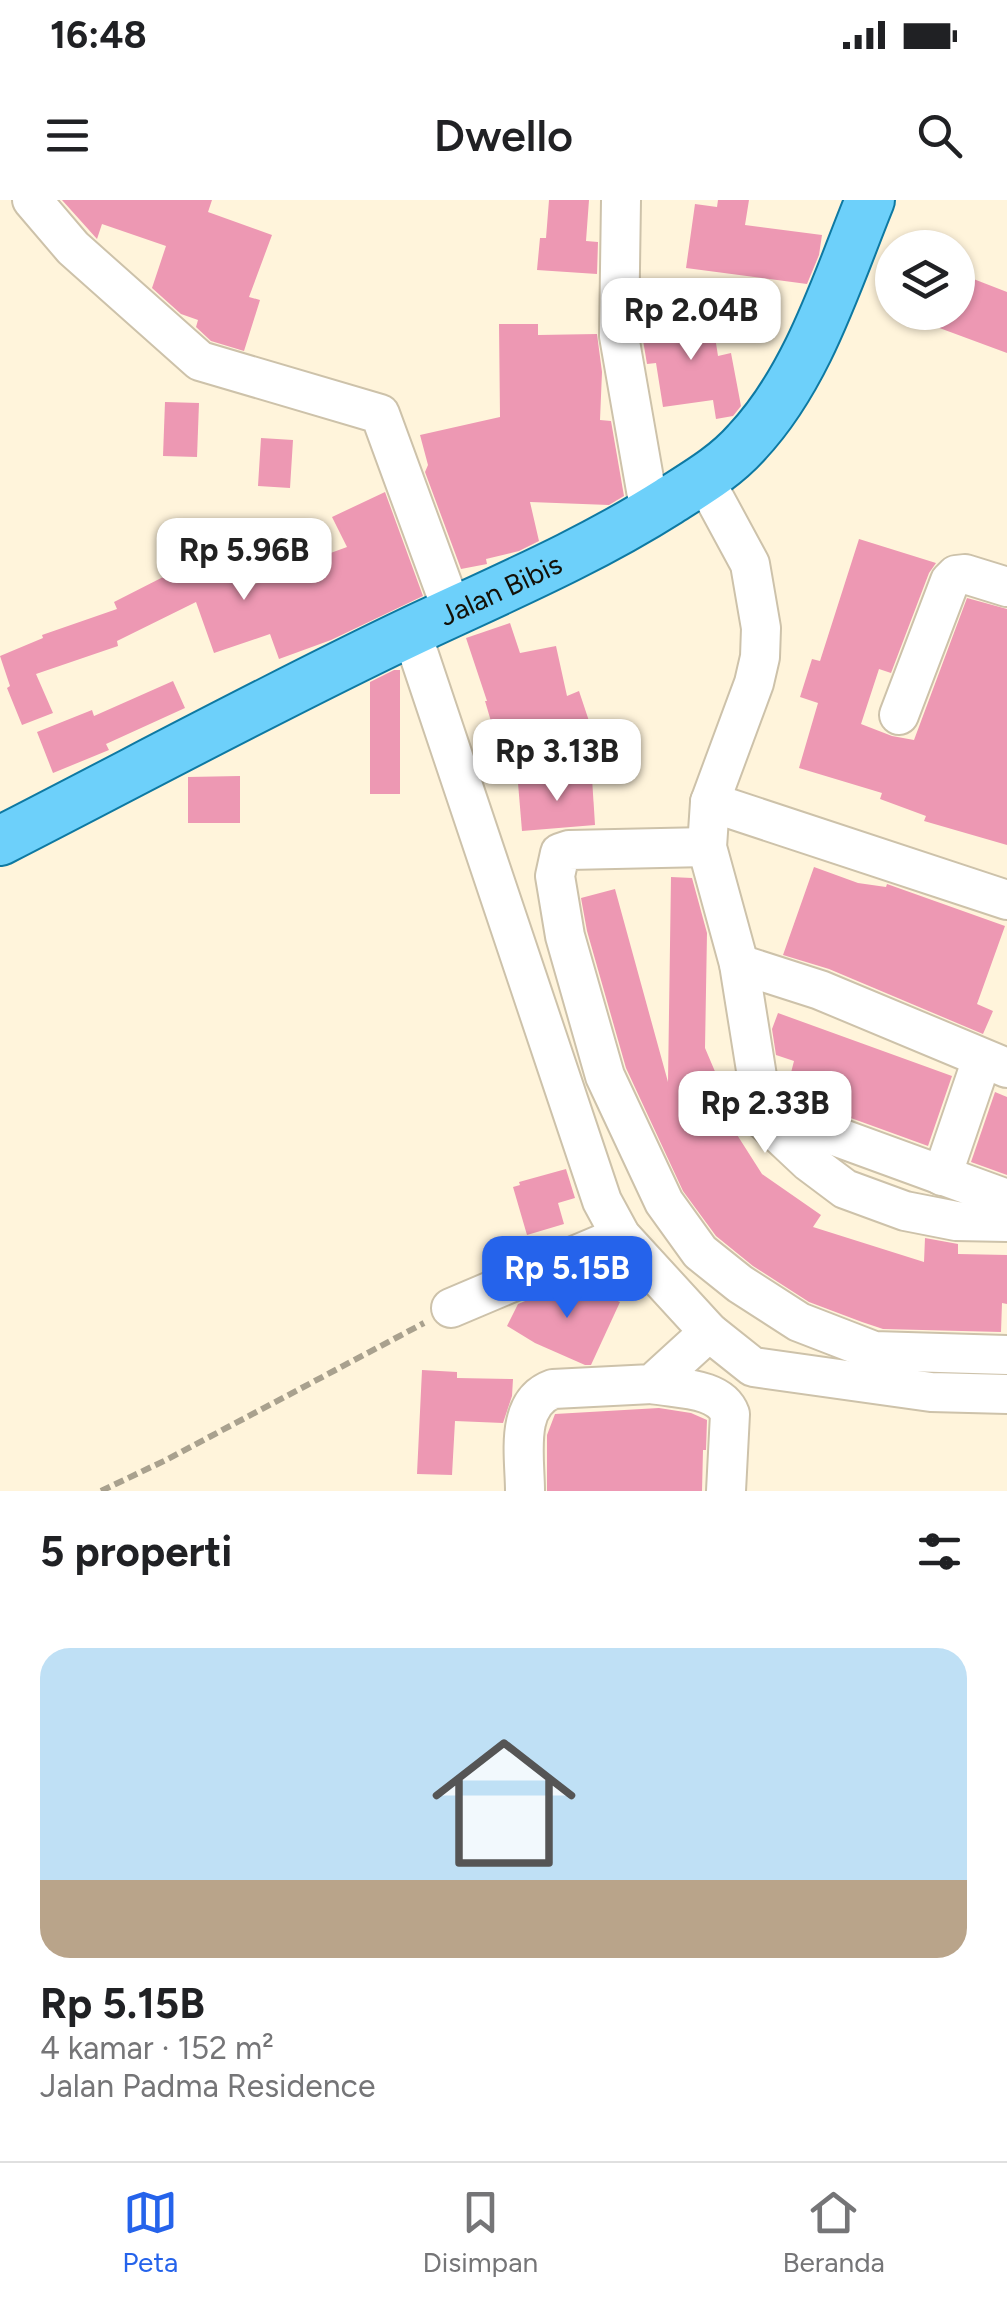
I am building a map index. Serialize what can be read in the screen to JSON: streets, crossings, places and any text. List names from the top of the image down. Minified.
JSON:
{"streets":{"main road":["Jalan Bibis"]},"page":{"status":"16:48","header":"Dwello","price":["Rp 2.04B","Rp 5.96B","Rp 3.13B","Rp 2.33B","Rp 5.15B"],"heading":"5 properti","list":[{"name":"Rp 5.15B","note":"4 kamar · 152 m² · Jalan Padma Residence"}],"tabs":["Peta","Disimpan","Beranda"]}}
